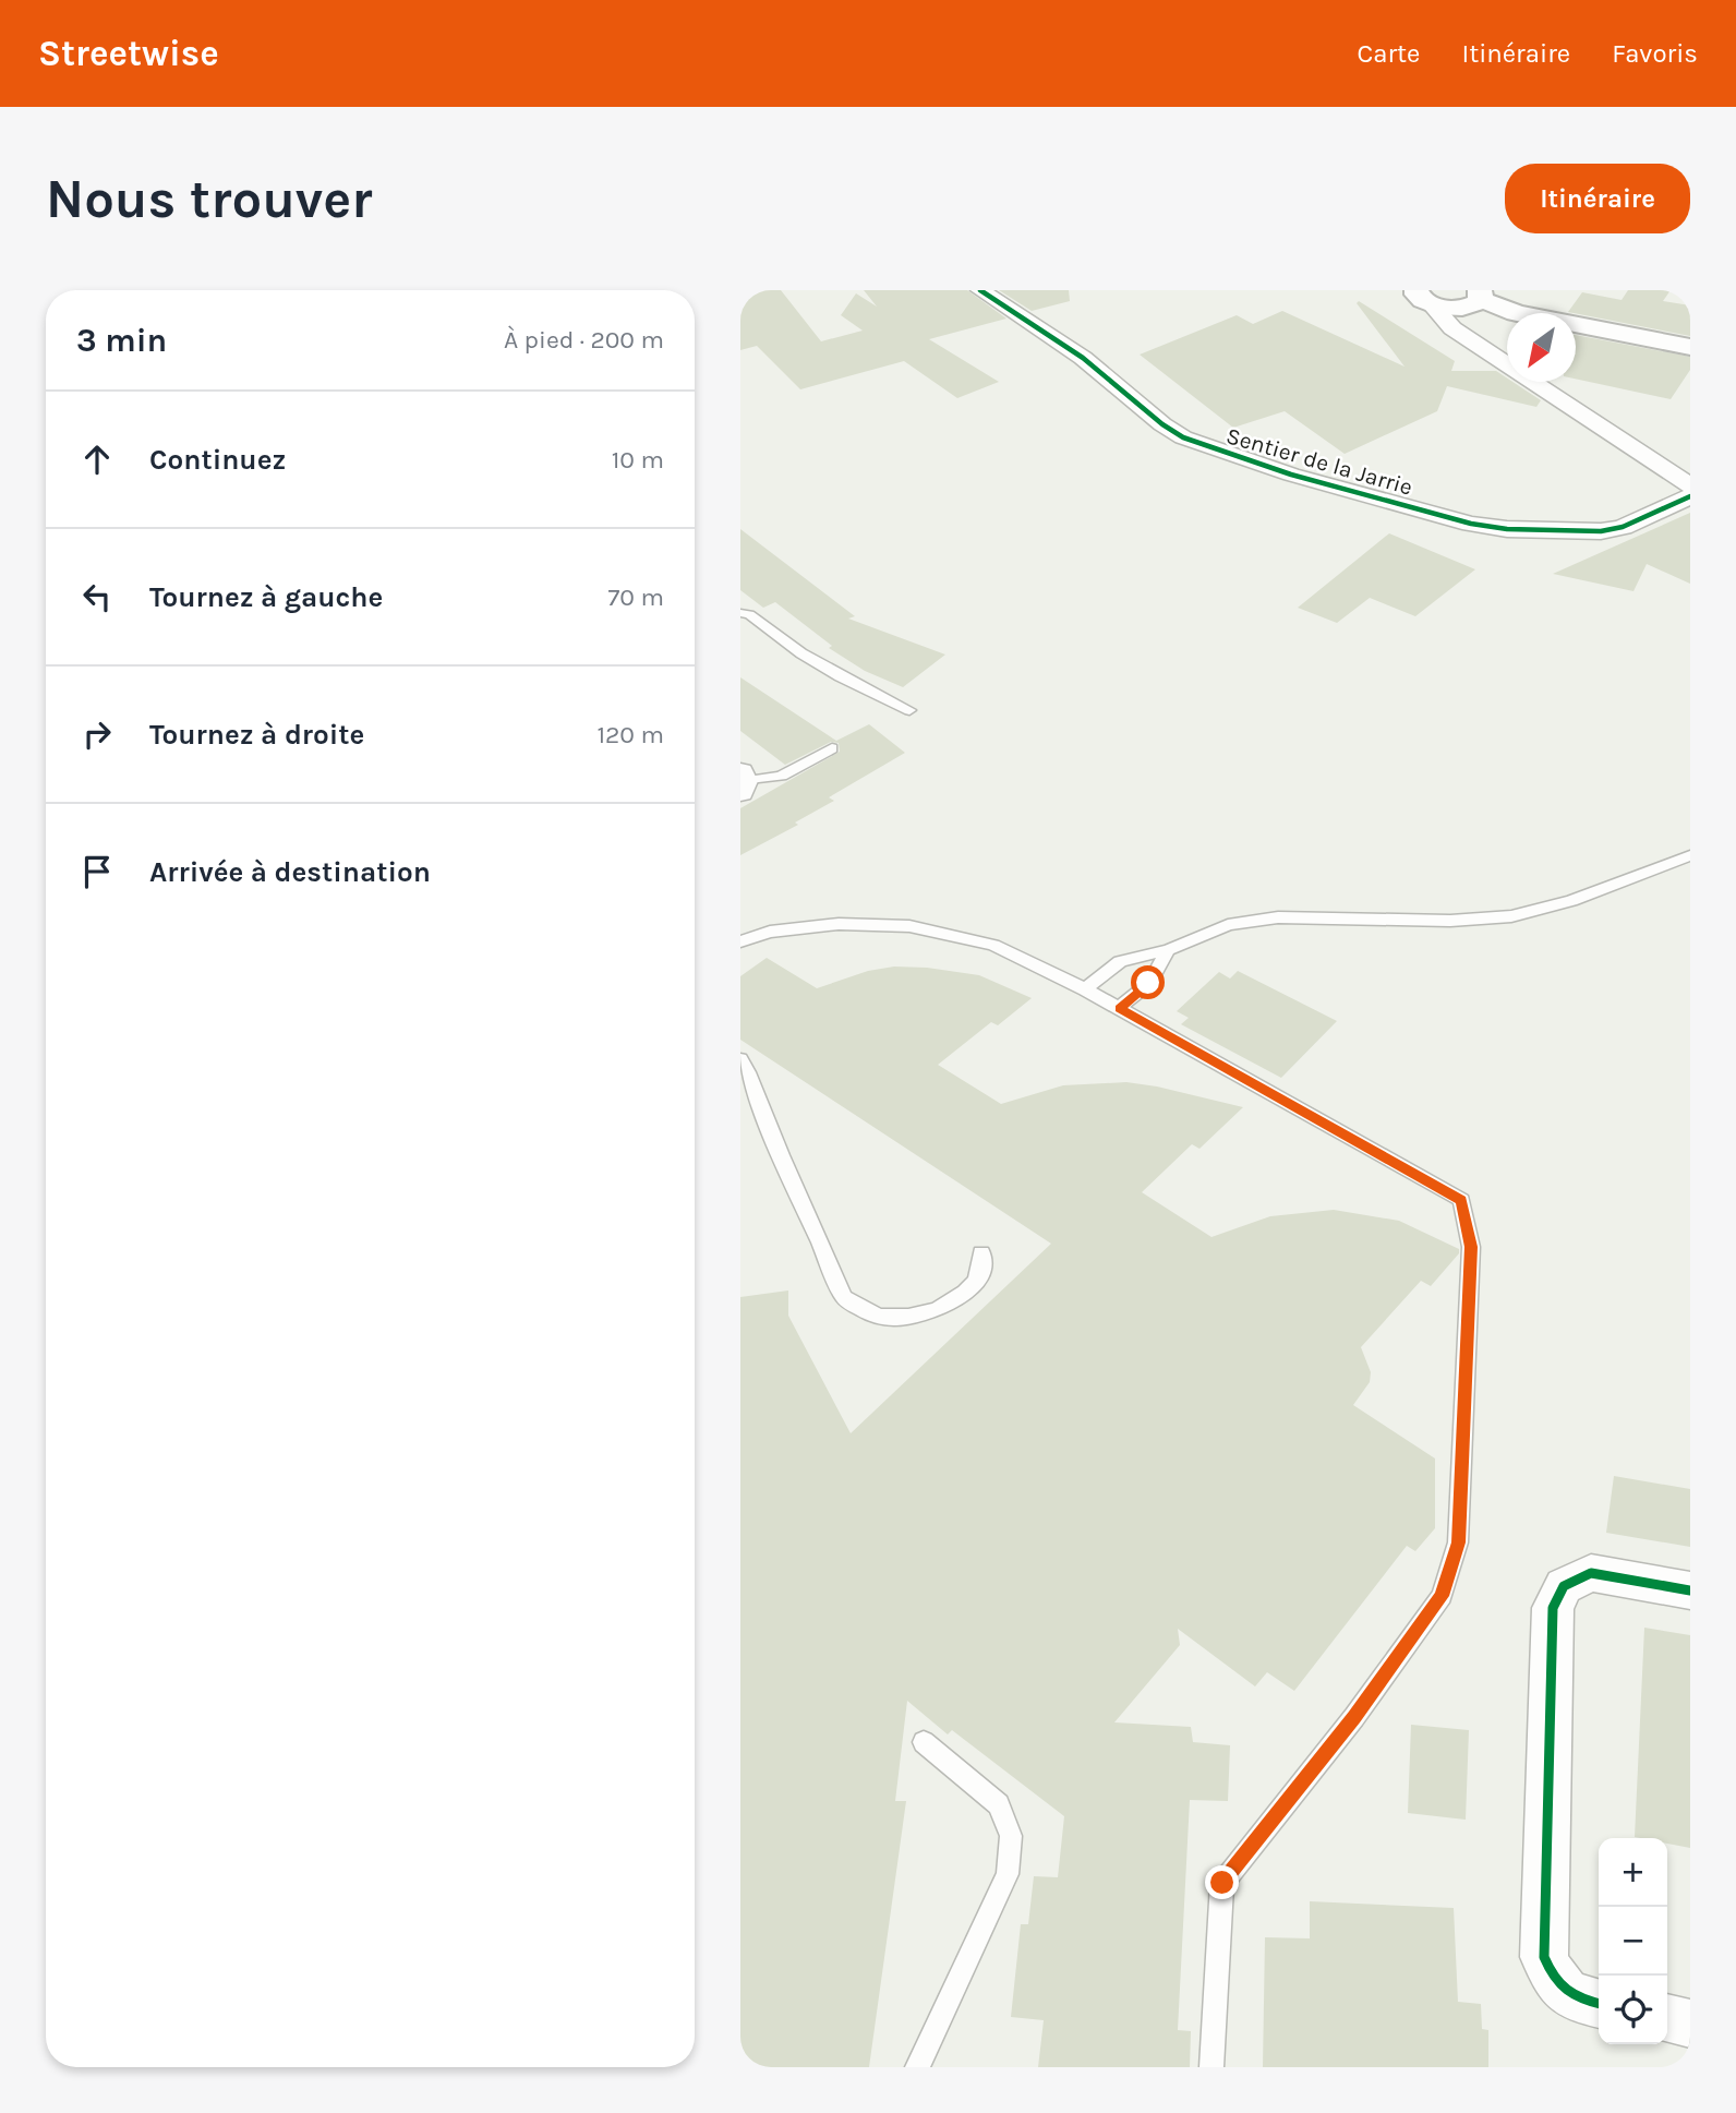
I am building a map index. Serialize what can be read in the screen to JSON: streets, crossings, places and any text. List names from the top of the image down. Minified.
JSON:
{"streets":{"street":["Sentier de la Jarrie"]},"north":"bottom left","page":{"header":"Streetwise","nav":["Carte","Itinéraire","Favoris"],"buttons":"Itinéraire","title":"Nous trouver","heading":["3 min","À pied · 200 m"],"list":[["Continuez","10 m"],["Tournez à gauche","70 m"],["Tournez à droite","120 m"],"Arrivée à destination"],"map_buttons":["+","−"]}}
